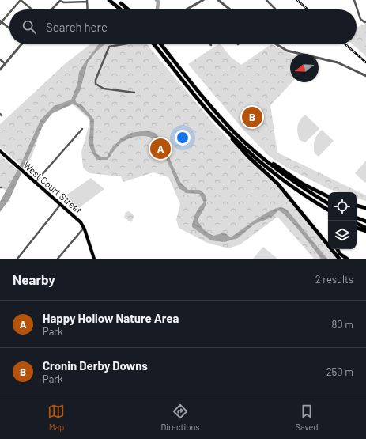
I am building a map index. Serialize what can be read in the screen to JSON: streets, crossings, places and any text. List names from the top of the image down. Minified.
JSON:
{"streets":{"main road":["West Court Street"]},"north":"left","page":{"search":"Search here","pins":["B","A"],"heading":["Nearby","2 results"],"list":[{"mark":"A","name":"Happy Hollow Nature Area","note":"Park","value":"80 m"},{"mark":"B","name":"Cronin Derby Downs","note":"Park","value":"250 m"}],"nav":["Map","Directions","Saved"]}}
